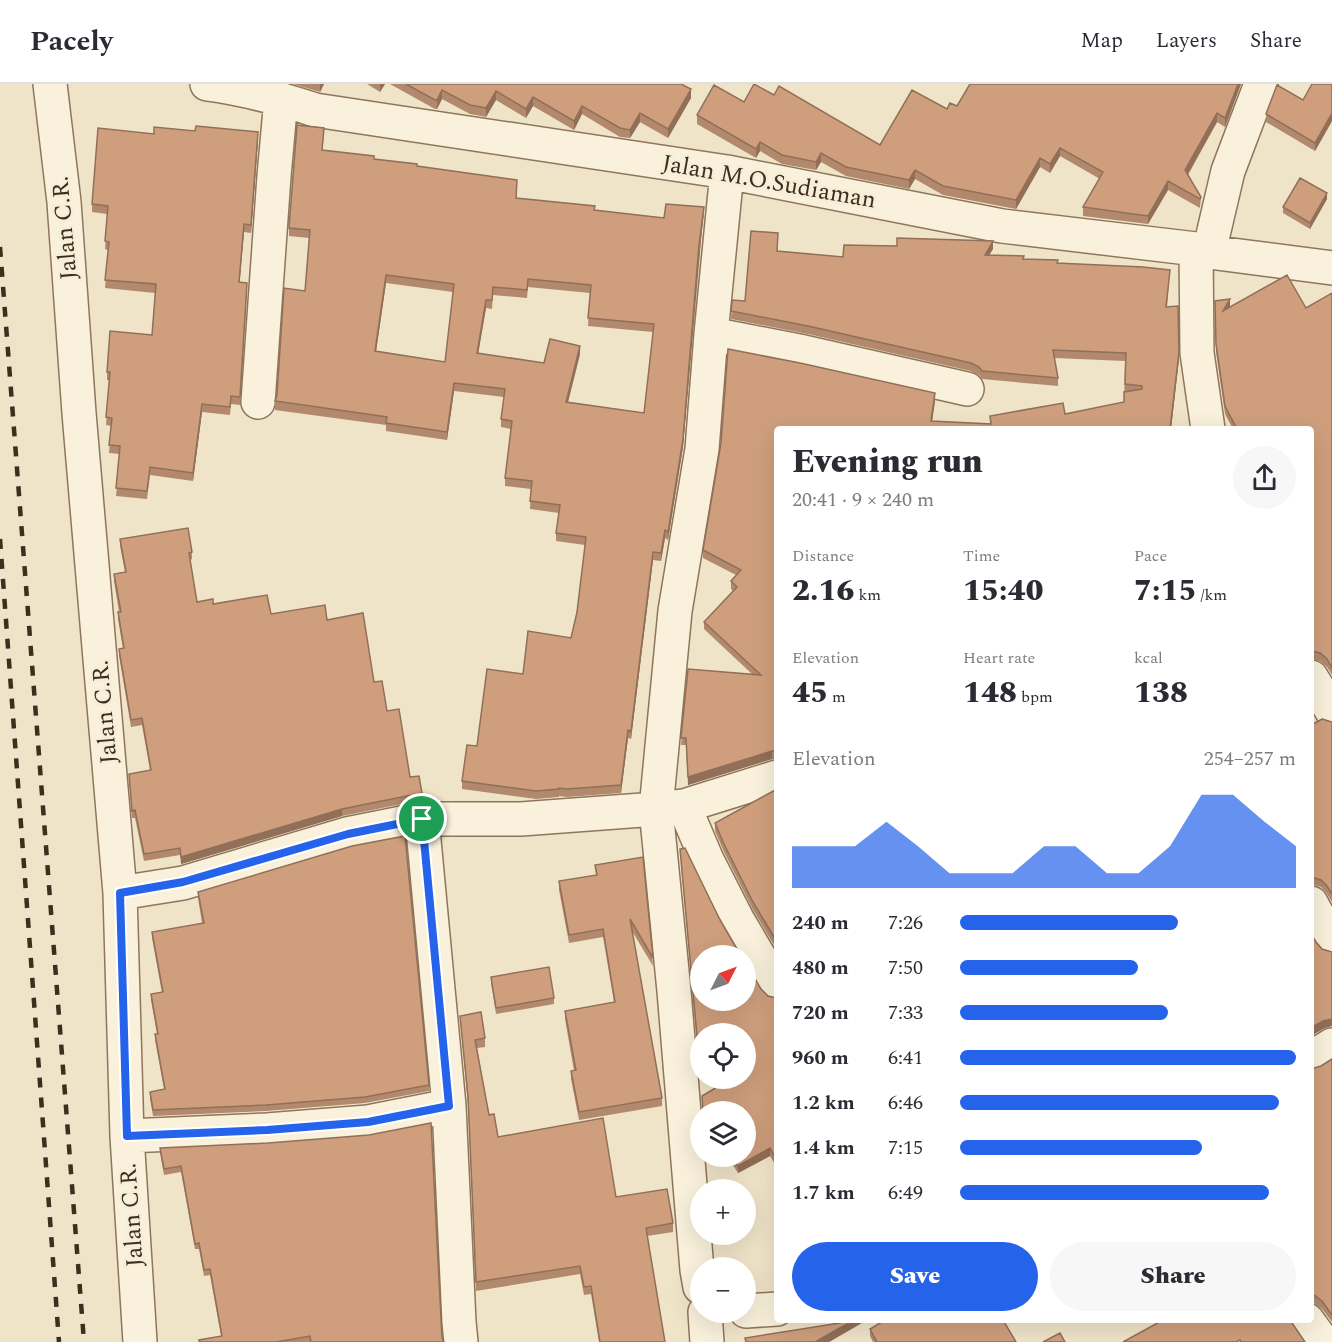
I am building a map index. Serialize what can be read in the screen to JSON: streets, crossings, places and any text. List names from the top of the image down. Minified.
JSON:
{"streets":{"street":["Jalan M.O.Sudiaman","Jalan C.R."]},"north":"top right","page":{"header":"Pacely","nav":["Map","Layers","Share"],"heading":["Evening run","20:41 · 9 × 240 m"],"stats":[["Distance","2.16 km"],["Time","15:40"],["Pace","7:15 /km"],["Elevation","45 m"],["Heart rate","148 bpm"],["kcal","138"]],"chart":["Elevation","254–257 m"],"list":[{"name":"240 m","note":"7:26"},{"name":"480 m","note":"7:50"},{"name":"720 m","note":"7:33"},{"name":"960 m","note":"6:41"},{"name":"1.2 km","note":"6:46"},{"name":"1.4 km","note":"7:15"},{"name":"1.7 km","note":"6:49"}],"map_buttons":["+","−"],"buttons":["Save","Share"]}}
